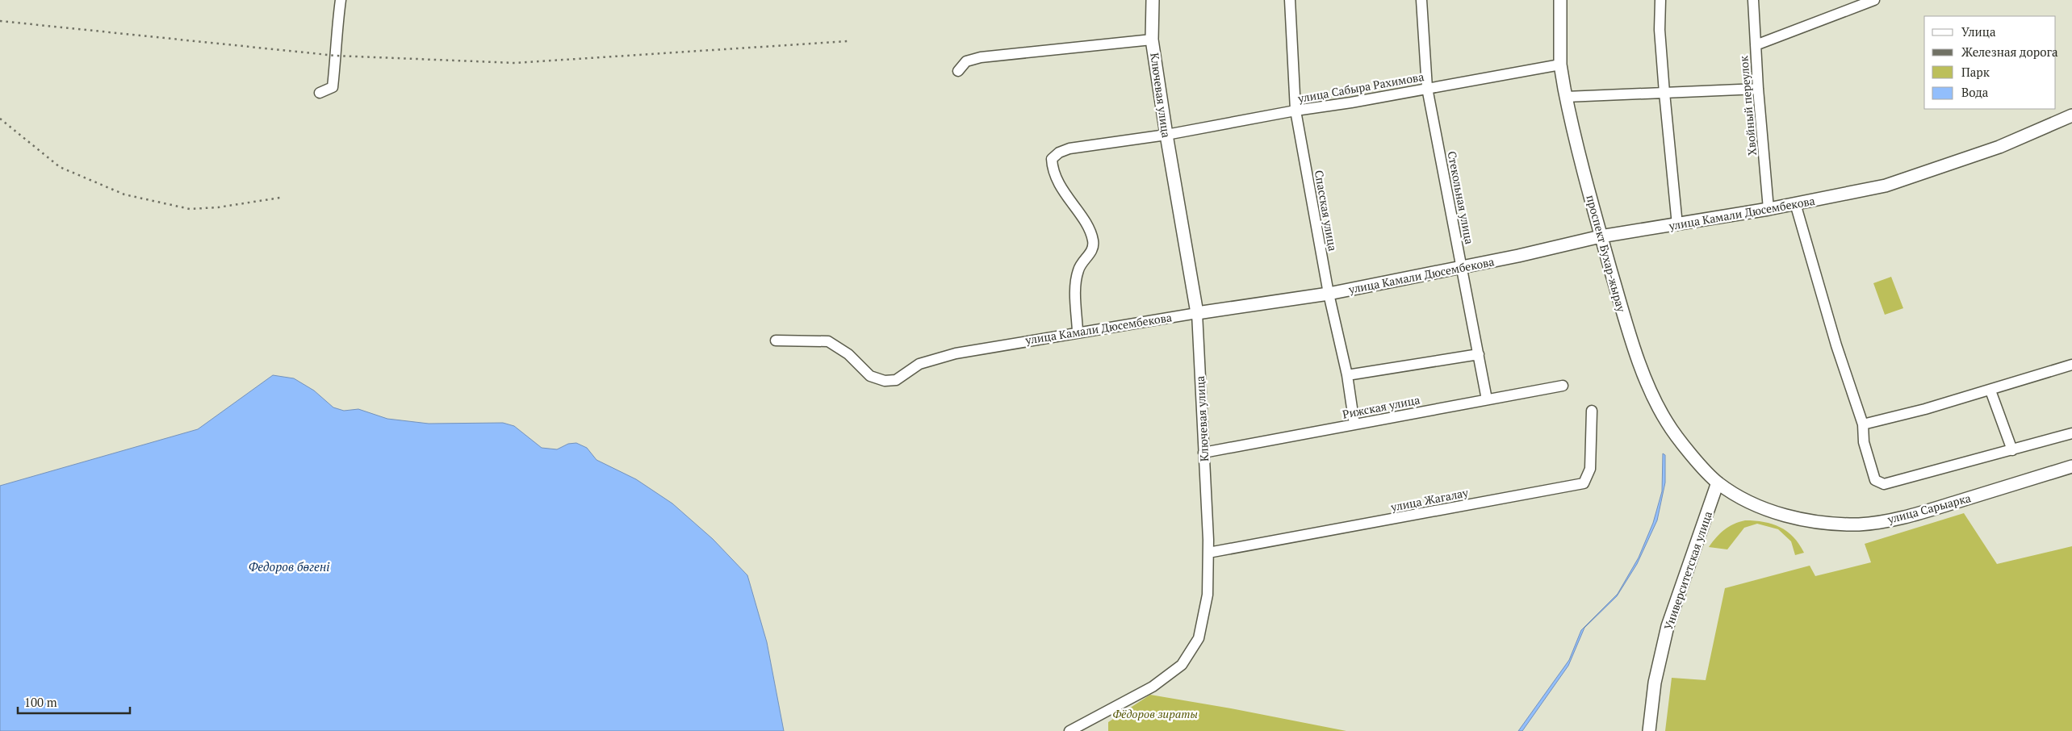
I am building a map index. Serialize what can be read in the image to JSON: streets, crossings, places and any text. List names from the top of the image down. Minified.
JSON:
{"streets":{"main road":["Ключевая улица","улица Камали Дюсембекова","проспект Бухар-жырау","улица Сарыарка","Университетская улица"],"street":["улица Сабыра Рахимова","Хвойный переулок","Стекольная улица","Спасская улица","Рижская улица","улица Жагалау"]},"crossings":[["улица Сабыра Рахимова","Ключевая улица"],["улица Сабыра Рахимова","Стекольная улица"],["улица Сабыра Рахимова","Спасская улица"],["улица Сабыра Рахимова","улица Камали Дюсембекова"],["улица Сабыра Рахимова","проспект Бухар-жырау"],["Ключевая улица","улица Камали Дюсембекова"],["Ключевая улица","Рижская улица"],["Ключевая улица","улица Жагалау"],["Хвойный переулок","улица Камали Дюсембекова"],["Стекольная улица","улица Камали Дюсембекова"],["Стекольная улица","Рижская улица"],["Спасская улица","улица Камали Дюсембекова"],["Спасская улица","Рижская улица"],["улица Камали Дюсембекова","проспект Бухар-жырау"],["проспект Бухар-жырау","улица Сарыарка"],["проспект Бухар-жырау","Университетская улица"],["улица Сарыарка","Университетская улица"]],"water":["Федоров бөгені"],"parks":["Фёдоров зираты"],"legend":["Улица","Железная дорога","Парк","Вода"],"scale_bar":"100 m"}
